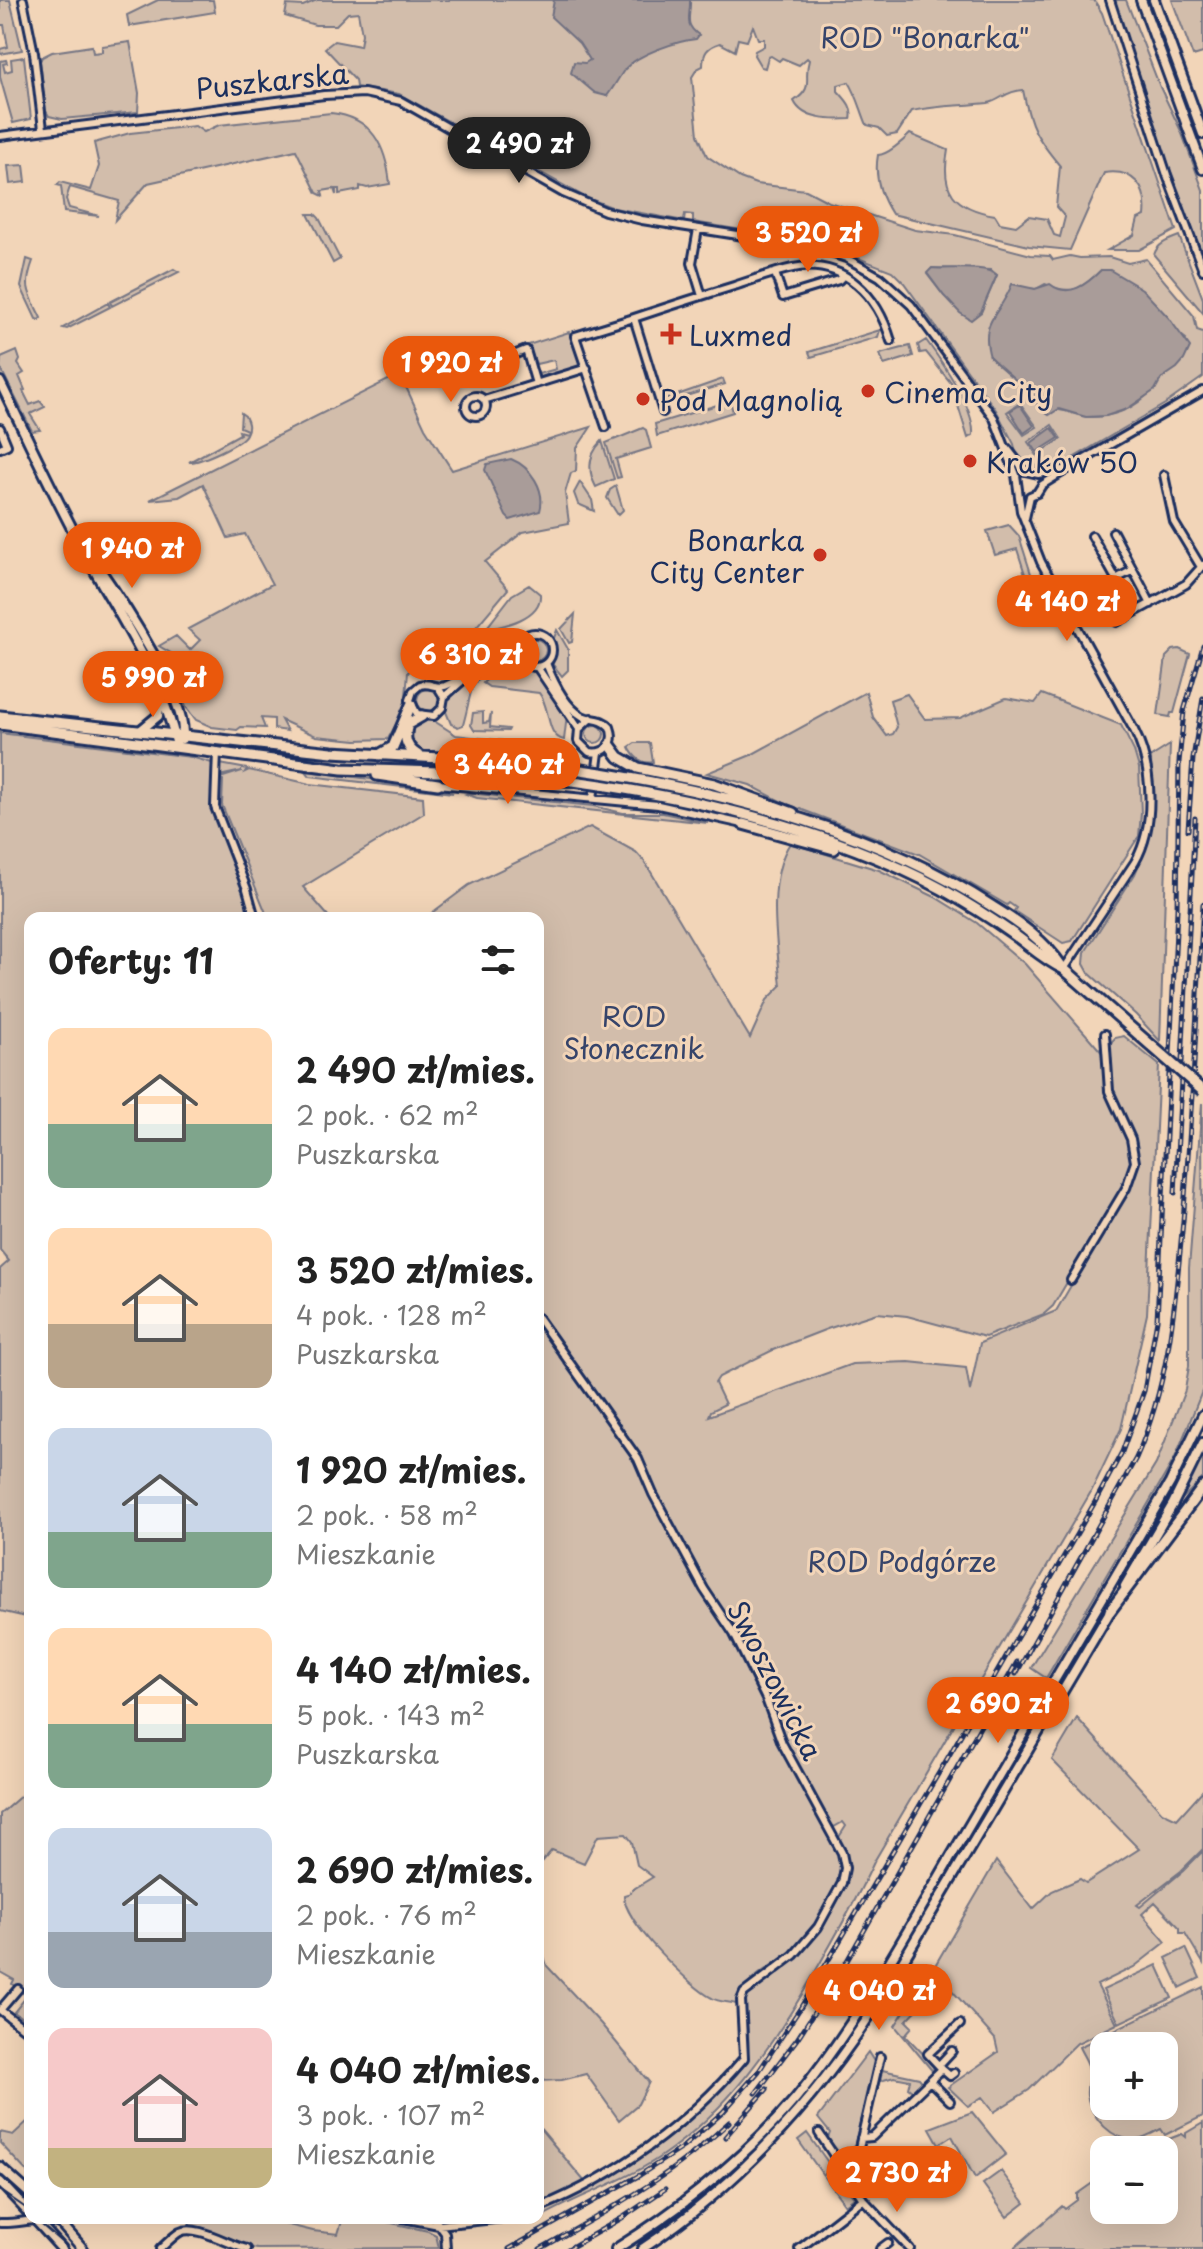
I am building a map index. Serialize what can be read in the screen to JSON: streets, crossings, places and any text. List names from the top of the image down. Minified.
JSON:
{"streets":{"street":["Puszkarska","Swoszowicka"]},"parks":["ROD \"Bonarka\"","ROD Słonecznik","ROD Podgórze"],"places":{"health":["Luxmed"],"other":["Cinema City","Pod Magnolią","Kraków 50","Bonarka City Center"]},"page":{"price":["2 490 zł","3 520 zł","1 920 zł","1 940 zł","4 140 zł","6 310 zł","5 990 zł","3 440 zł","2 690 zł","4 040 zł","2 730 zł"],"heading":"Oferty: 11","list":[{"name":"2 490 zł/mies.","note":"2 pok. · 62 m² · Puszkarska"},{"name":"3 520 zł/mies.","note":"4 pok. · 128 m² · Puszkarska"},{"name":"1 920 zł/mies.","note":"2 pok. · 58 m² · Mieszkanie"},{"name":"4 140 zł/mies.","note":"5 pok. · 143 m² · Puszkarska"},{"name":"2 690 zł/mies.","note":"2 pok. · 76 m² · Mieszkanie"},{"name":"4 040 zł/mies.","note":"3 pok. · 107 m² · Mieszkanie"}],"map_buttons":["+","−"]}}
